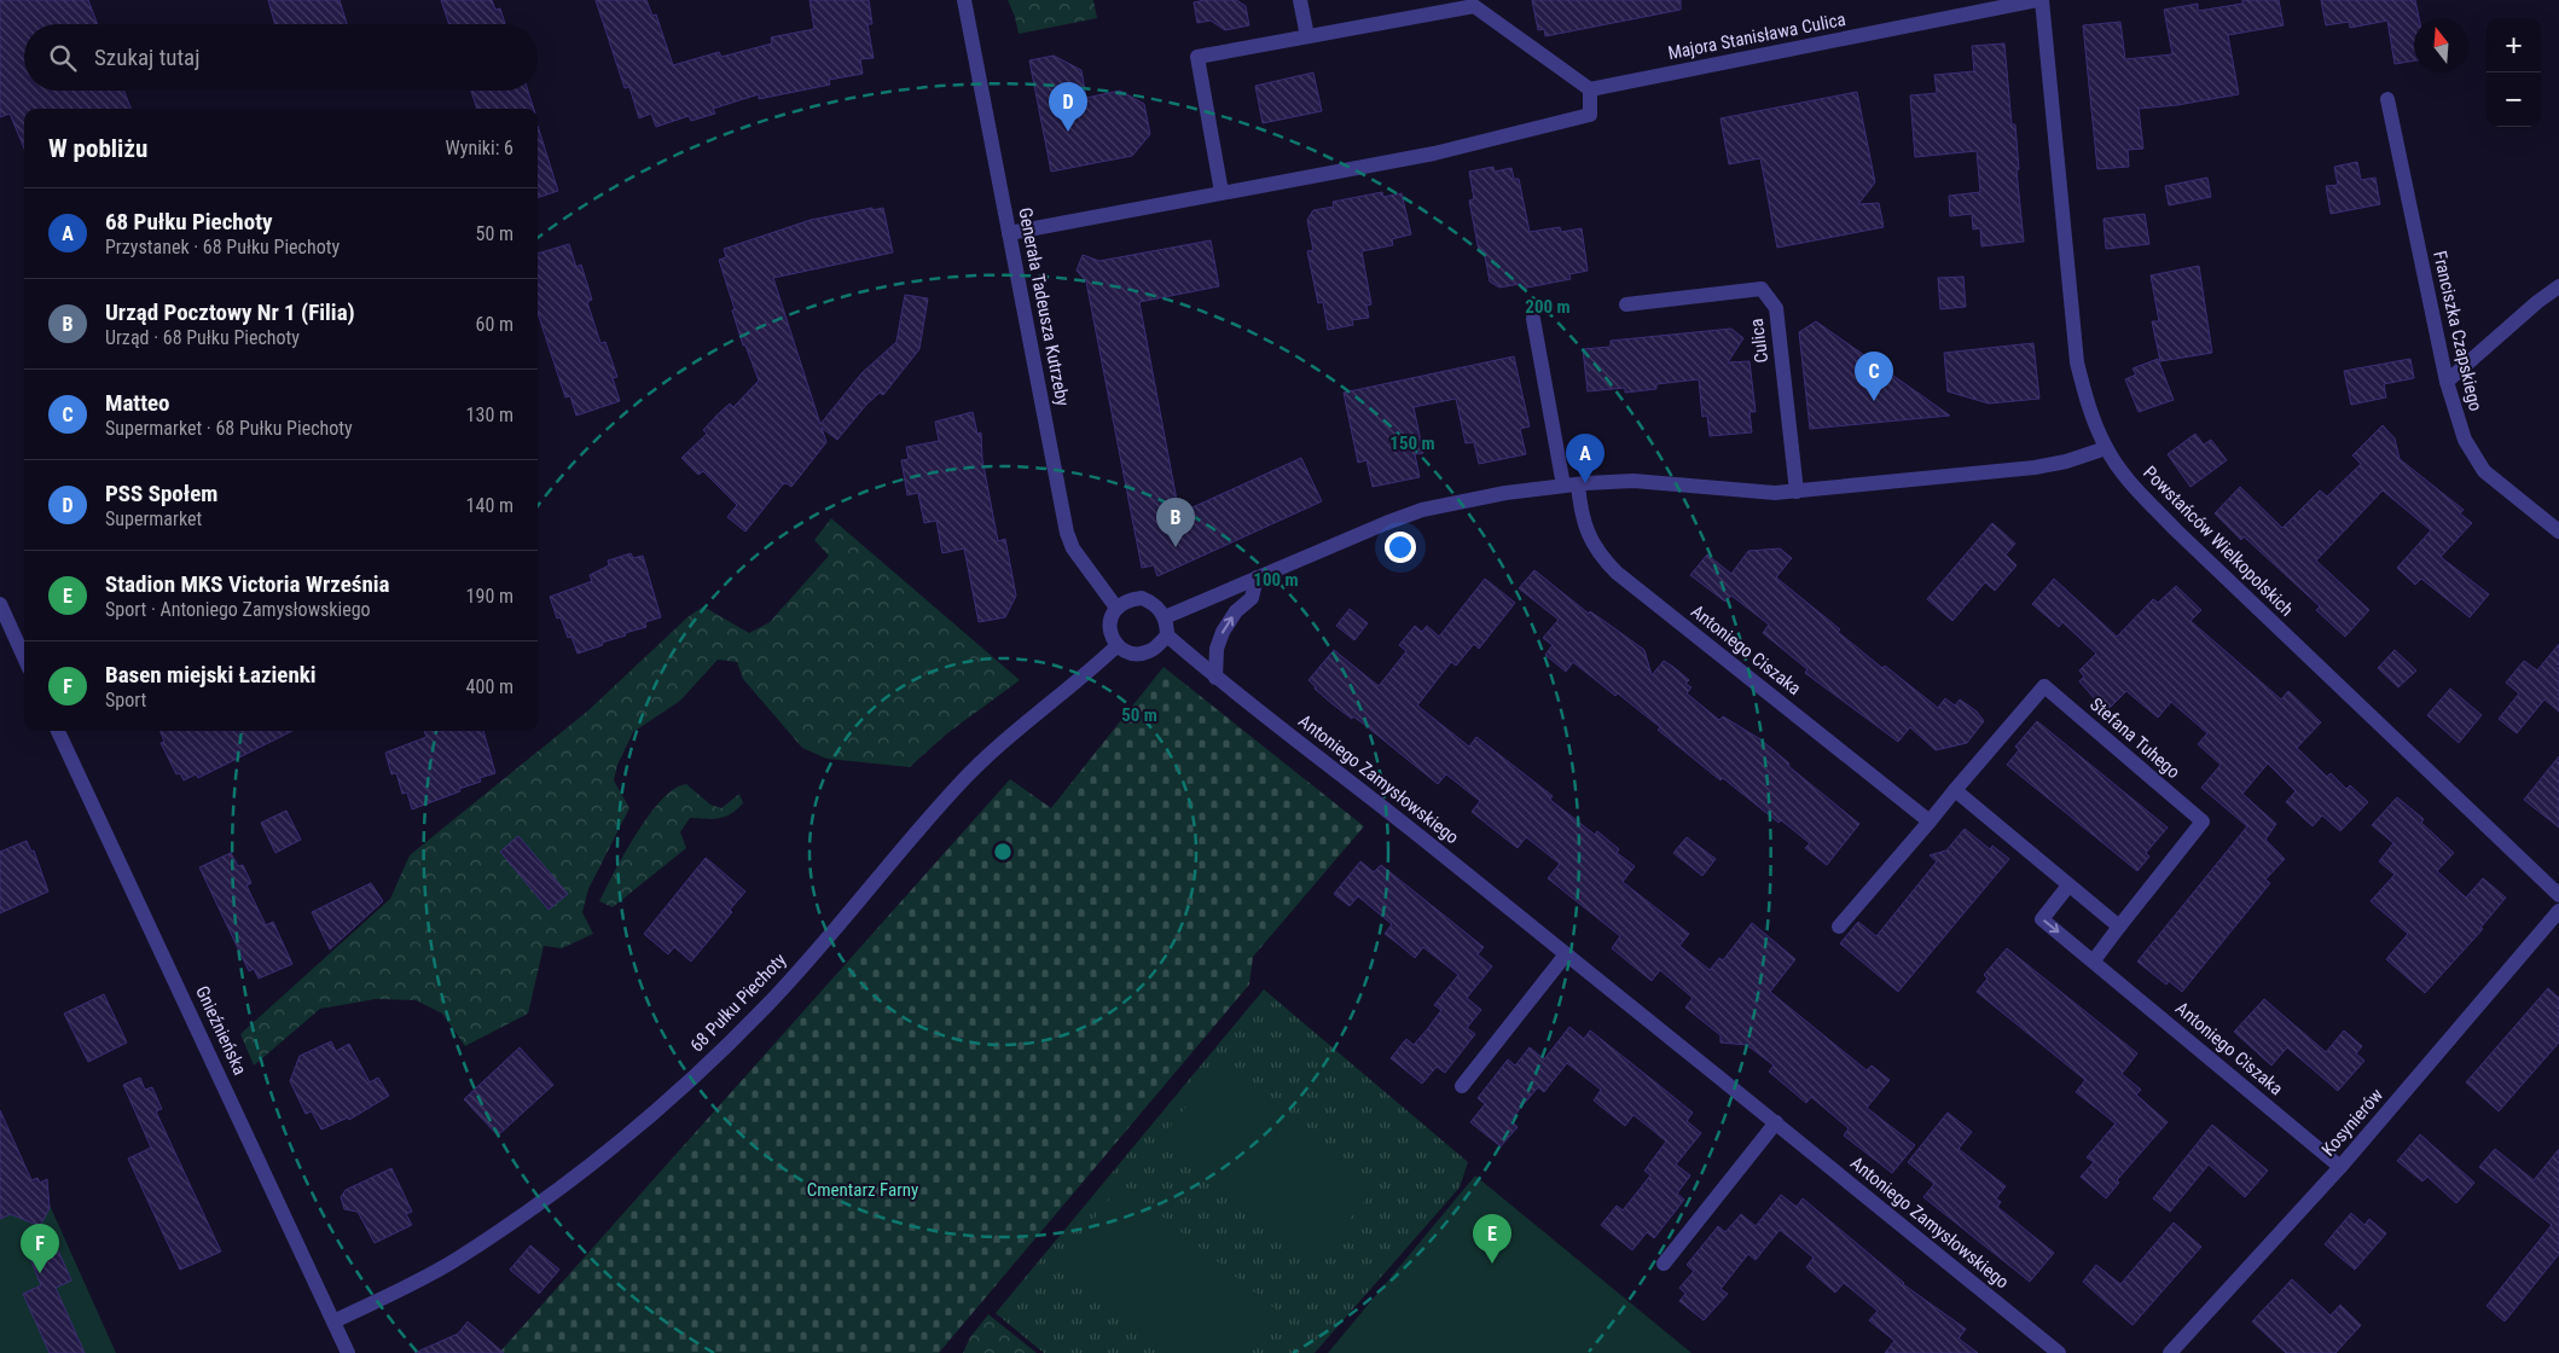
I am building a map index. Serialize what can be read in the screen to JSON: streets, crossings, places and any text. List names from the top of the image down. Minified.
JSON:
{"streets":{"street":["Majora Stanisława Culica","Generała Tadeusza Kutrzeby","Franciszka Czapskiego","Culica","Powstańców Wielkopolskich","Antoniego Ciszaka","Stefana Tuhego","Antoniego Zamysłowskiego","68 Pułku Piechoty","Gnieźnieńska","Kosynierów"]},"crossings":[["Majora Stanisława Culica","Powstańców Wielkopolskich"],["Generała Tadeusza Kutrzeby","Antoniego Zamysłowskiego"],["Generała Tadeusza Kutrzeby","68 Pułku Piechoty"],["Antoniego Ciszaka","Kosynierów"],["Antoniego Zamysłowskiego","68 Pułku Piechoty"],["68 Pułku Piechoty","Gnieźnieńska"]],"parks":["Cmentarz Farny"],"north":"top","page":{"map_buttons":["+","−"],"search":"Szukaj tutaj","pins":["D","C","A","B","E","F"],"heading":["W pobliżu","Wyniki: 6"],"list":[{"mark":"A","name":"68 Pułku Piechoty","note":"Przystanek · 68 Pułku Piechoty","value":"50 m"},{"mark":"B","name":"Urząd Pocztowy Nr 1 (Filia)","note":"Urząd · 68 Pułku Piechoty","value":"60 m"},{"mark":"C","name":"Matteo","note":"Supermarket · 68 Pułku Piechoty","value":"130 m"},{"mark":"D","name":"PSS Społem","note":"Supermarket","value":"140 m"},{"mark":"E","name":"Stadion MKS Victoria Września","note":"Sport · Antoniego Zamysłowskiego","value":"190 m"},{"mark":"F","name":"Basen miejski Łazienki","note":"Sport","value":"400 m"}]},"rings":["200 m","150 m","100 m","50 m"]}
